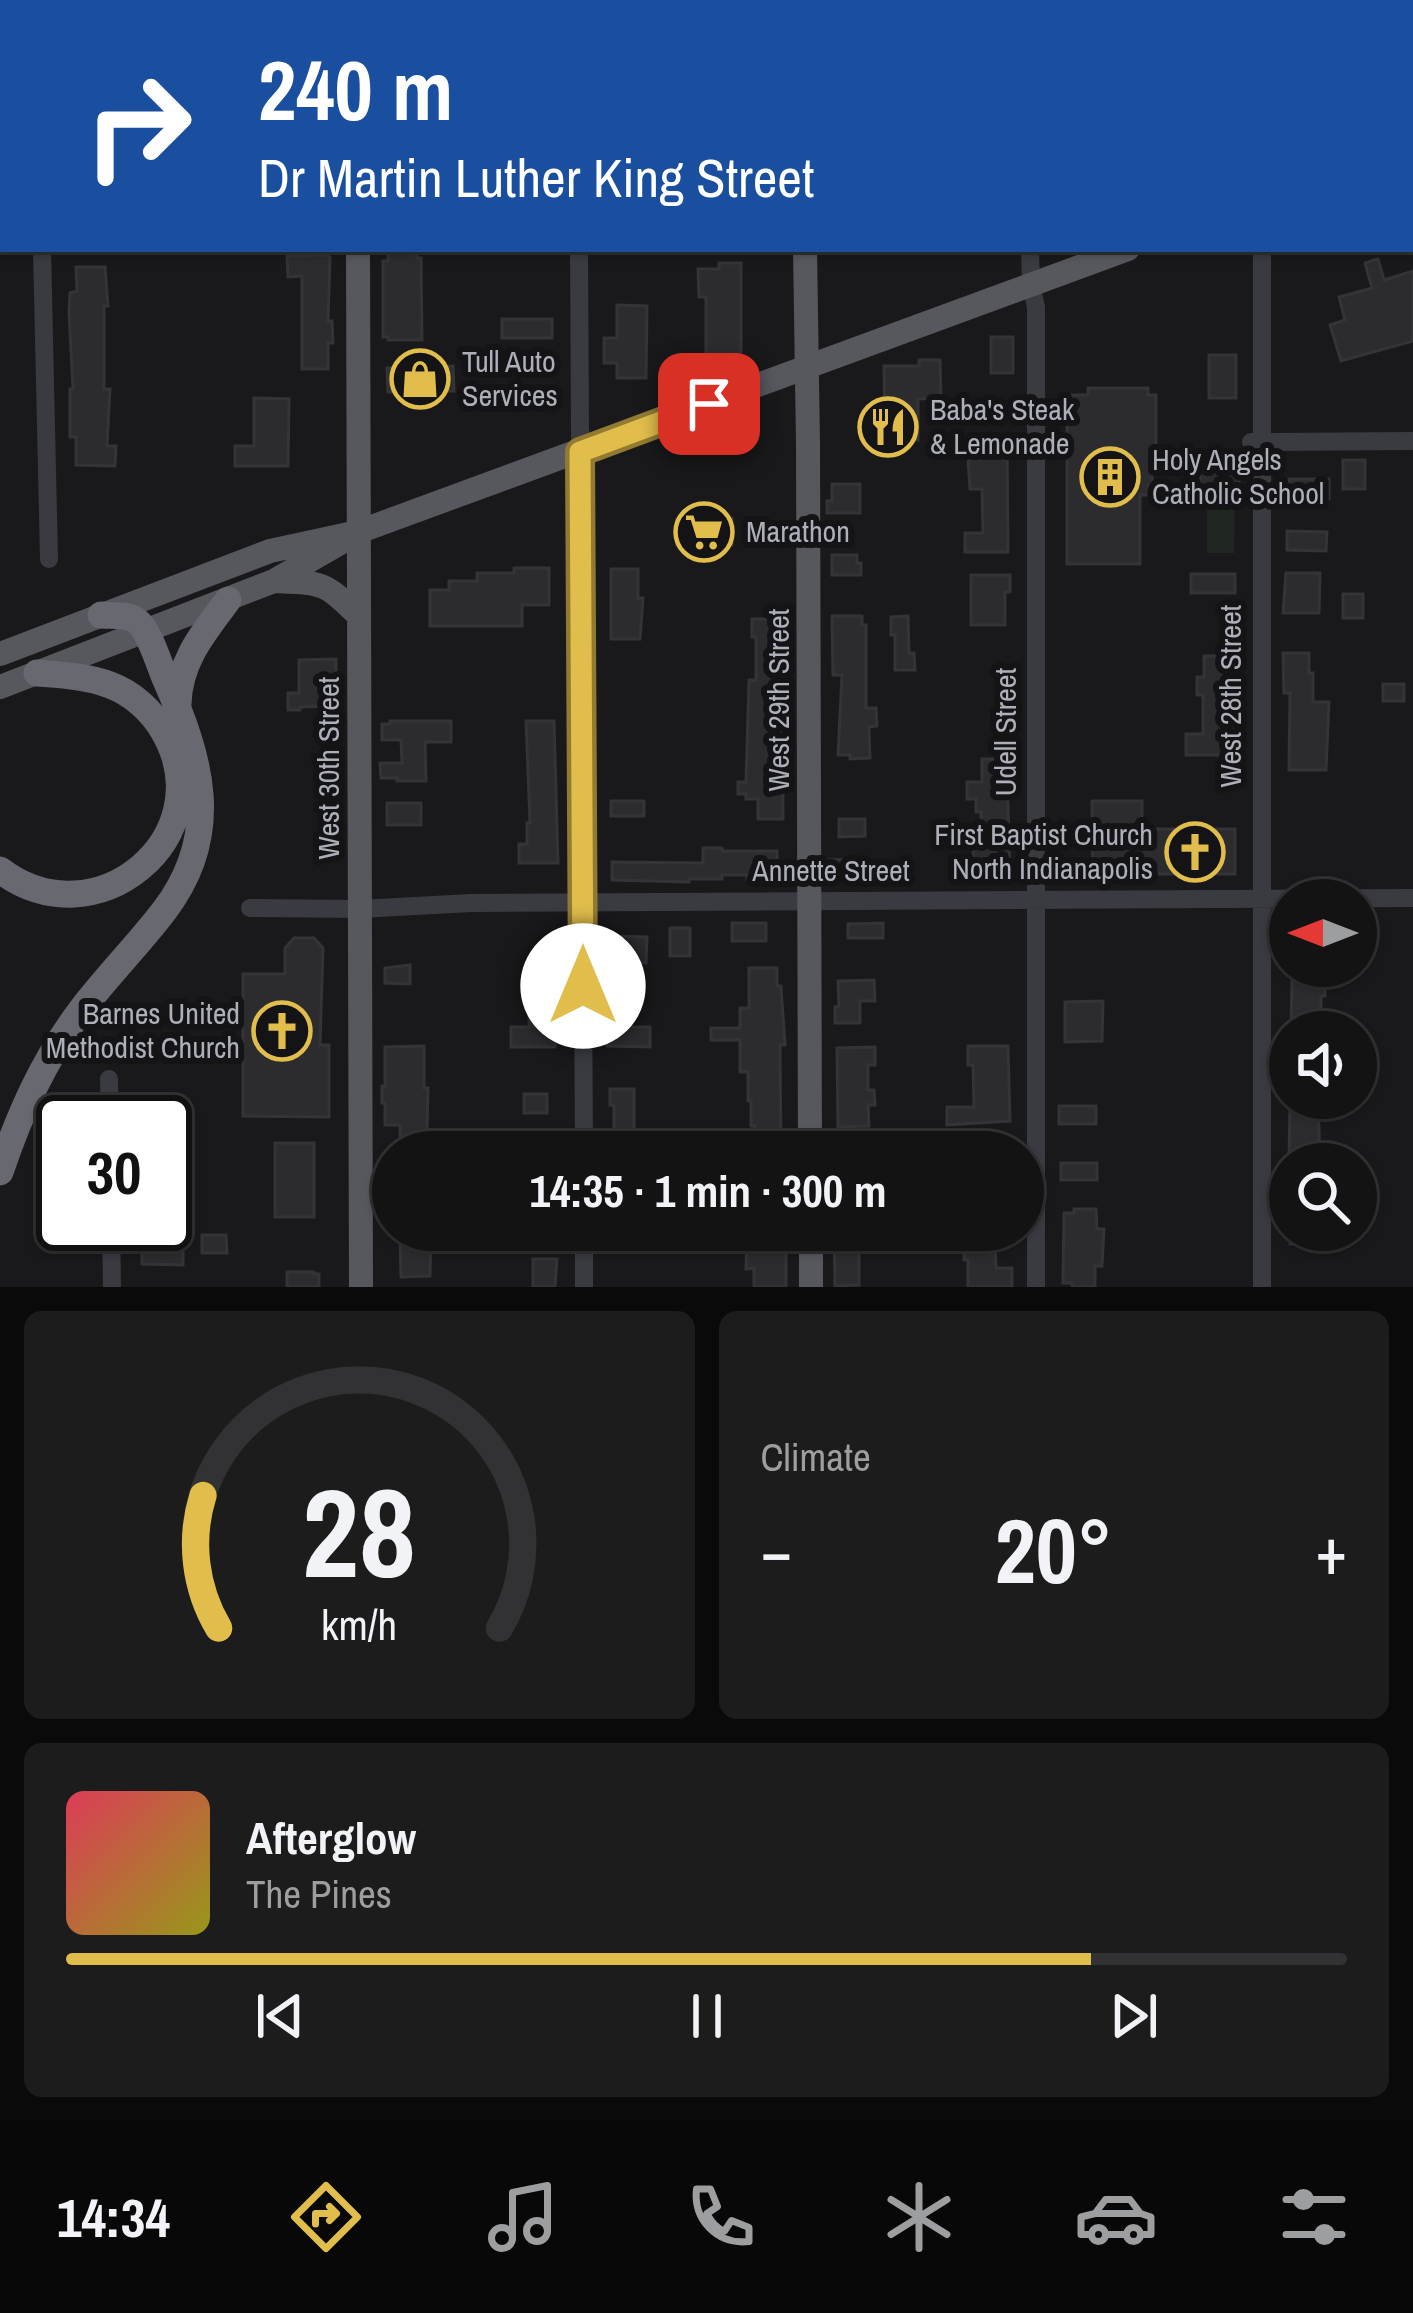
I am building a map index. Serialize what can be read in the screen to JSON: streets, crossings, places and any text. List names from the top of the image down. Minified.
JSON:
{"streets":{"main road":["West 29th Street","West 30th Street"],"street":["West 28th Street","Udell Street","Annette Street"]},"crossings":[["West 28th Street","Annette Street"],["West 29th Street","Annette Street"],["Udell Street","Annette Street"],["West 30th Street","Annette Street"]],"places":{"shop":["Tull Auto Services"],"restaurant":["Baba's Steak & Lemonade"],"building":["Holy Angels Catholic School"],"supermarket":["Marathon"],"church":["First Baptist Church North Indianapolis","Barnes United Methodist Church"]},"north":"left","page":{"turn":["240 m","Dr Martin Luther King Street"],"limit":"30","trip":"14:35 · 1 min · 300 m","tile":"Climate","heat":["−","20°","+"],"song":["Afterglow","The Pines"],"tabs":"14:34","gauge":["28","km/h"]}}
